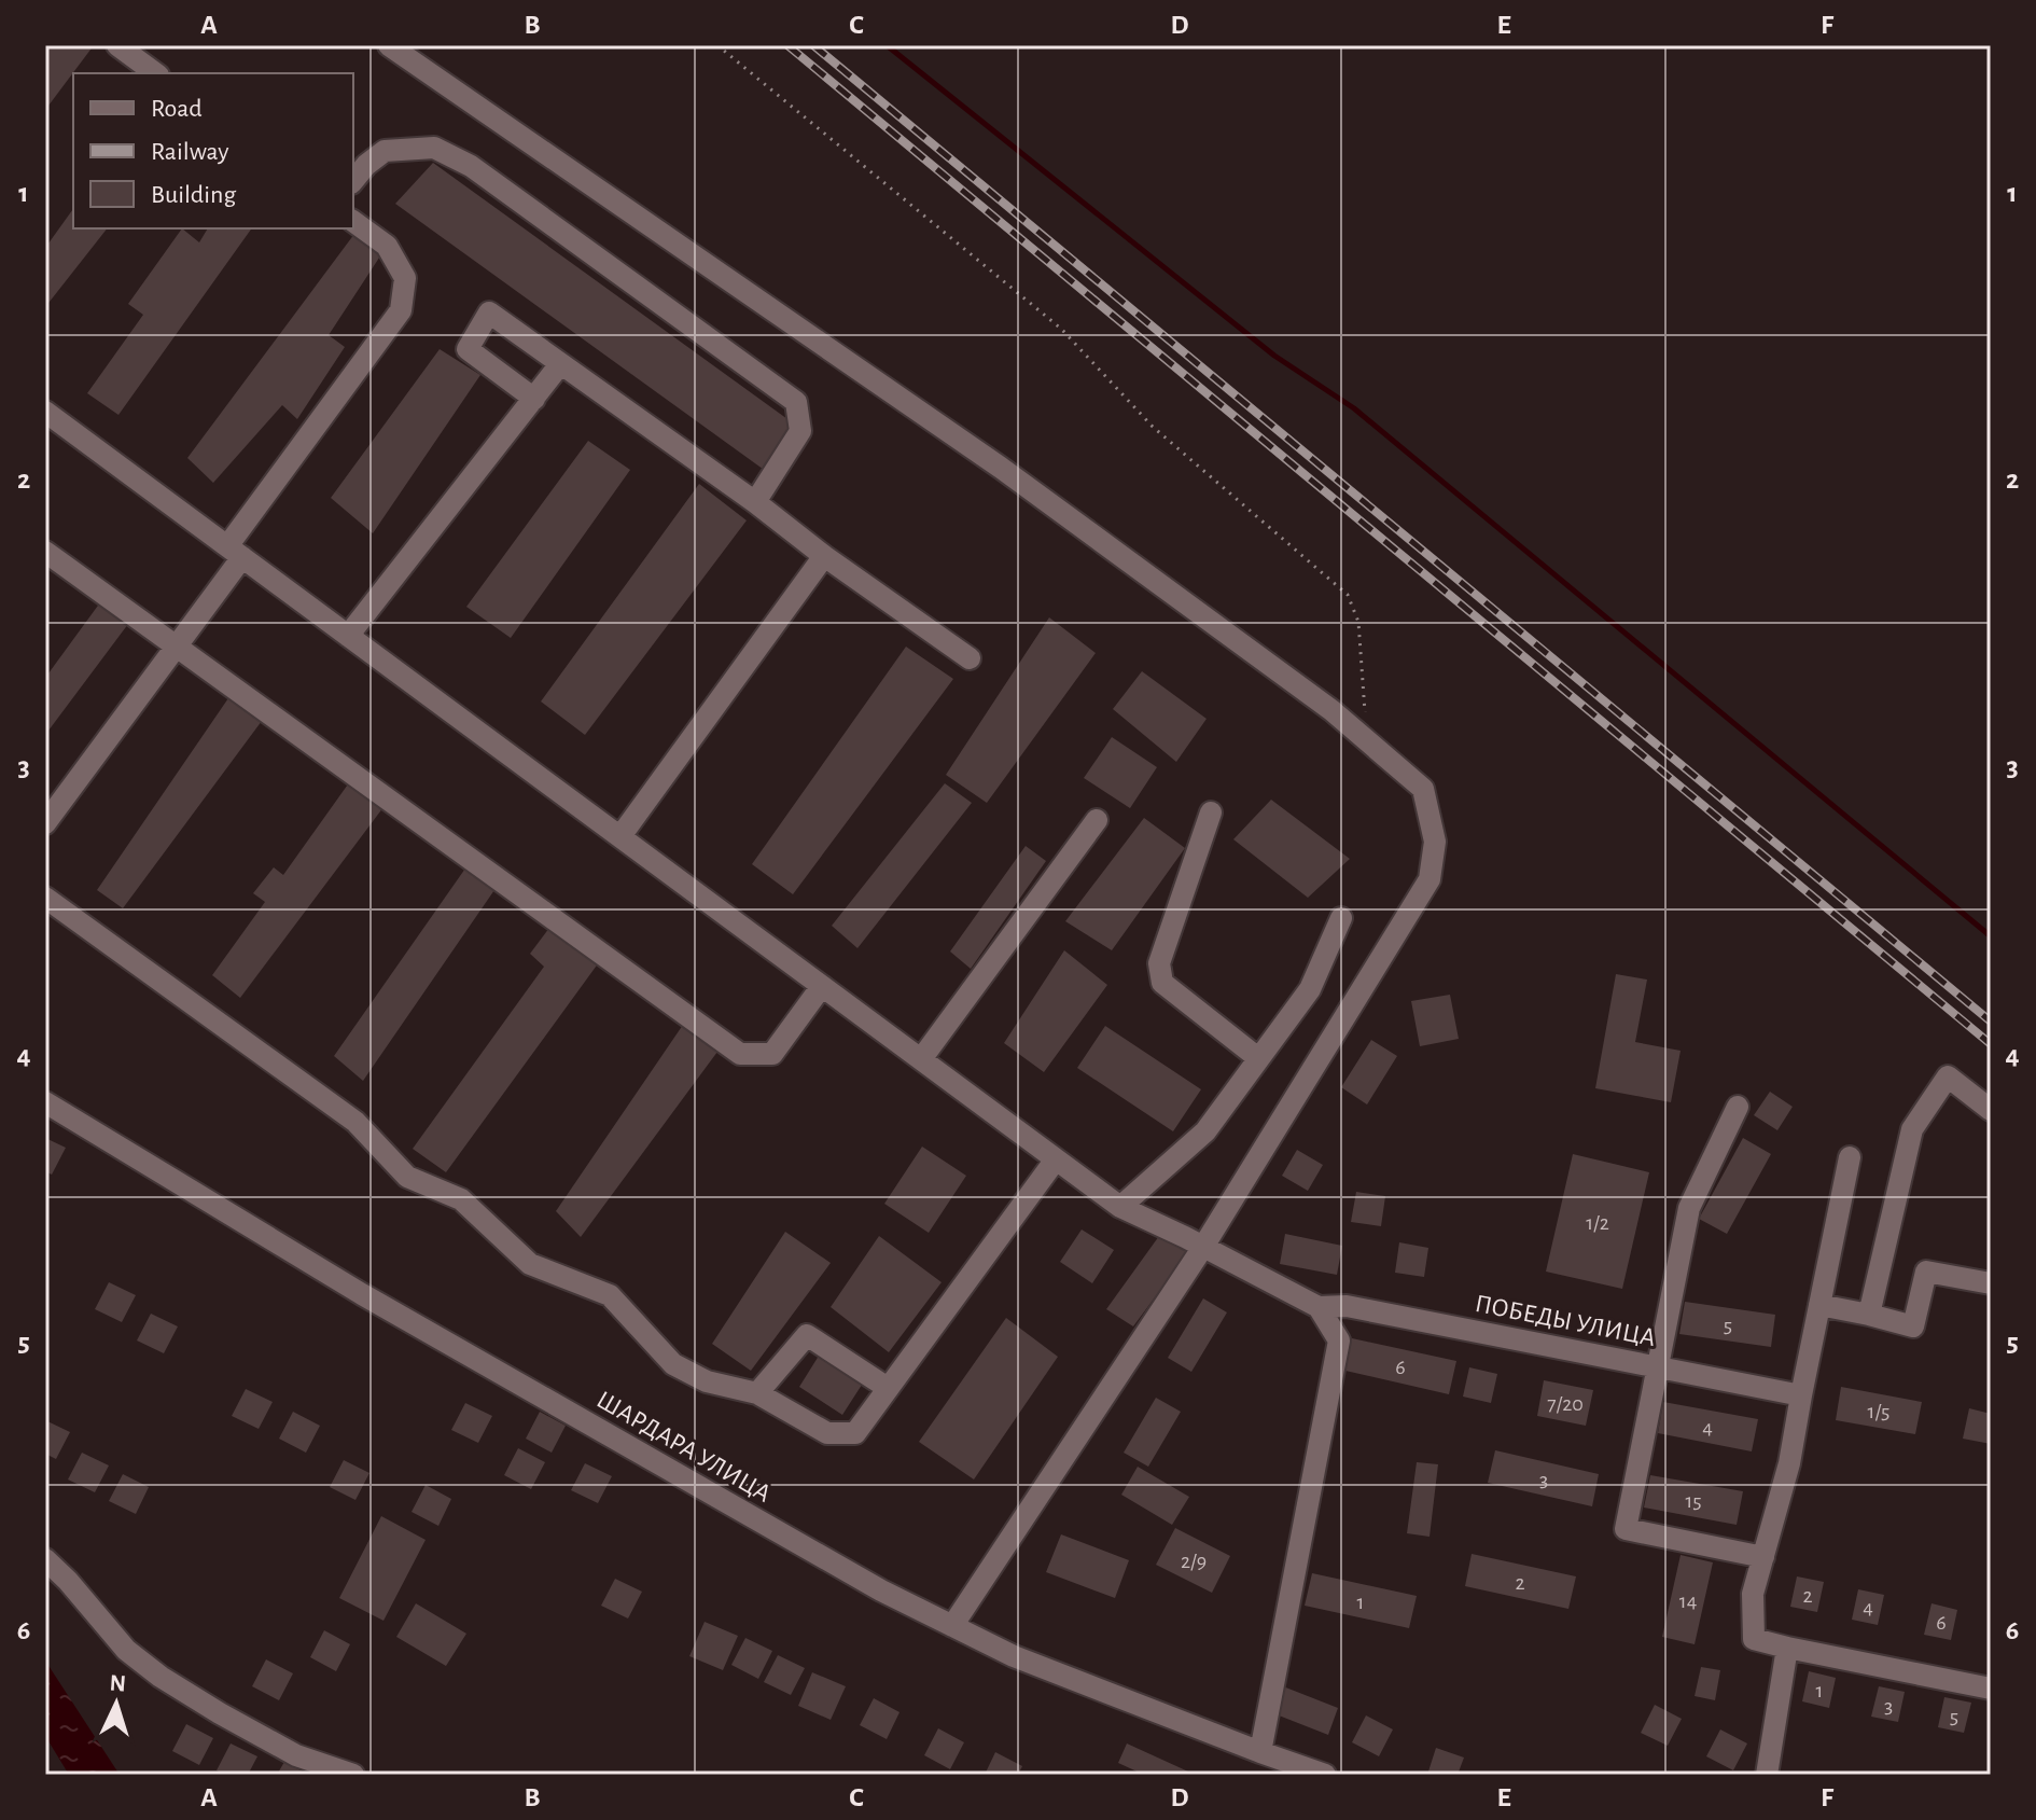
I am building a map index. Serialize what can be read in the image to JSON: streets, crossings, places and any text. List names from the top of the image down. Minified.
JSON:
{"streets":{"street":["ПОБЕДЫ УЛИЦА","ШАРДАРА УЛИЦА"]},"house_numbers":["1/2","5","6","7/20","1/5","4","3","15","2/9","2","2","14","1","4","6","1","3","5"],"legend":["Road","Railway","Building"],"north":"top","grid":{"columns":["A","B","C","D","E","F"],"rows":["1","2","3","4","5","6"]}}
